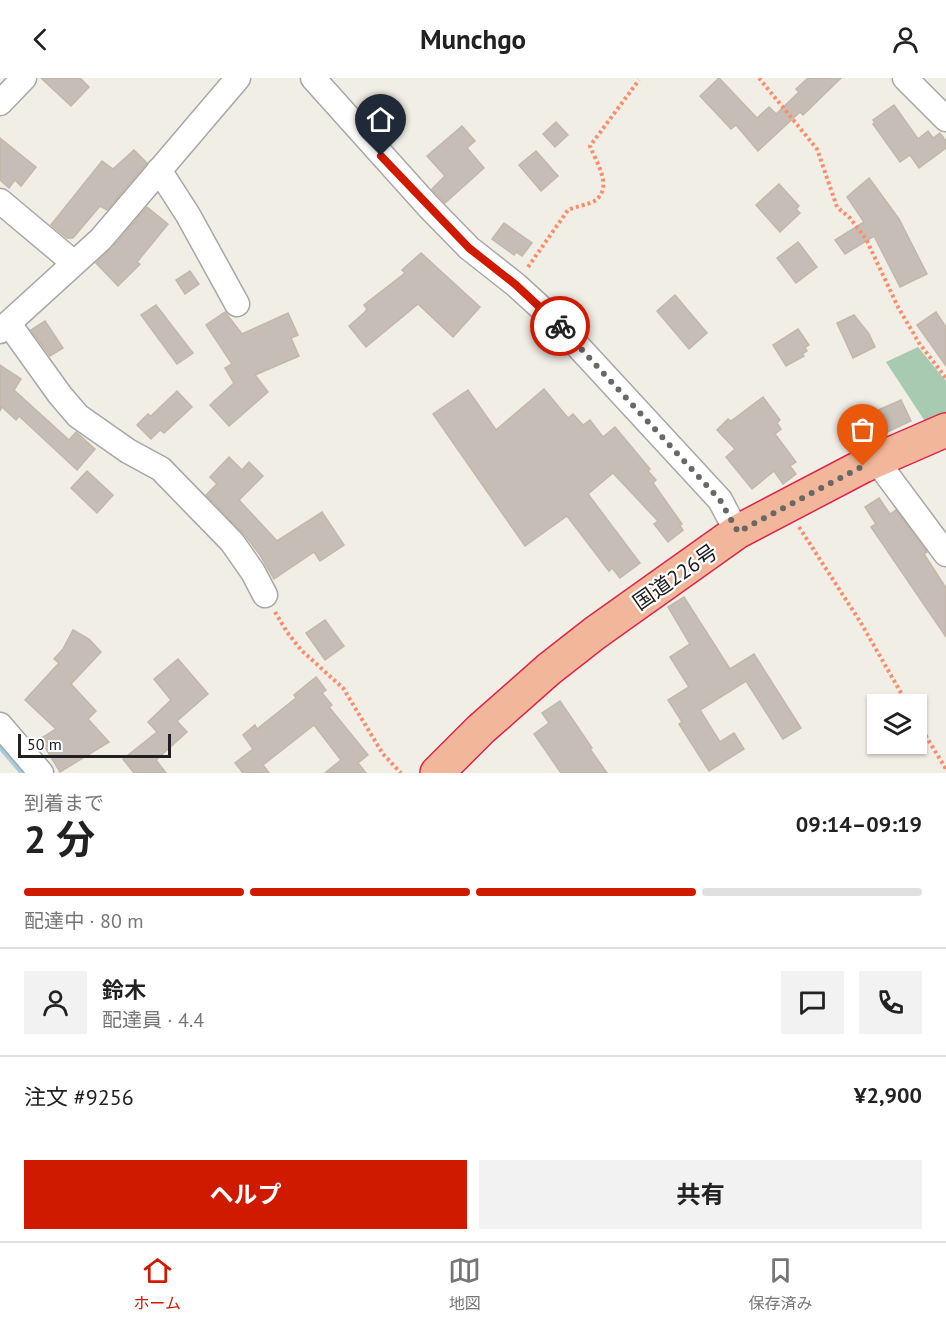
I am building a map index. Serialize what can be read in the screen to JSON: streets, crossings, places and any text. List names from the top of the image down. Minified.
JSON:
{"streets":{"highway":["国道226号"]},"scale_bar":"50 m","page":{"header":"Munchgo","scale":"50 m","heading":["2 分","到着まで","09:14–09:19"],"panel":["鈴木","配達員 · 4.4","注文 #9256","¥2,900"],"bar":"配達中 · 80 m","buttons":["ヘルプ","共有"],"tabs":["ホーム","地図","保存済み"]}}
